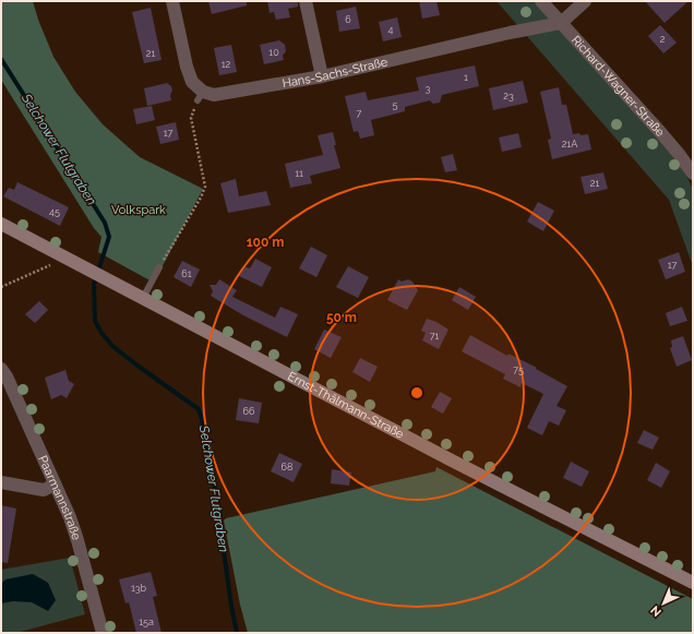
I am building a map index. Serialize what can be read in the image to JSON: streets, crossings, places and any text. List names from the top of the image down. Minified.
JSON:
{"streets":{"street":["Hans-Sachs-Straße","Richard-Wagner-Straße","Ernst-Thälmann-Straße","Paarmannstraße"]},"crossings":[["Hans-Sachs-Straße","Richard-Wagner-Straße"]],"water":["Selchower Flutgraben"],"parks":["Volkspark"],"house_numbers":["6","4","2","10","21","12","1","3","23","5","7","17","21A","11","21","45","17","61","71","75","66","68","13b","15a"],"north":"bottom left","rings":["100 m","50 m"]}
